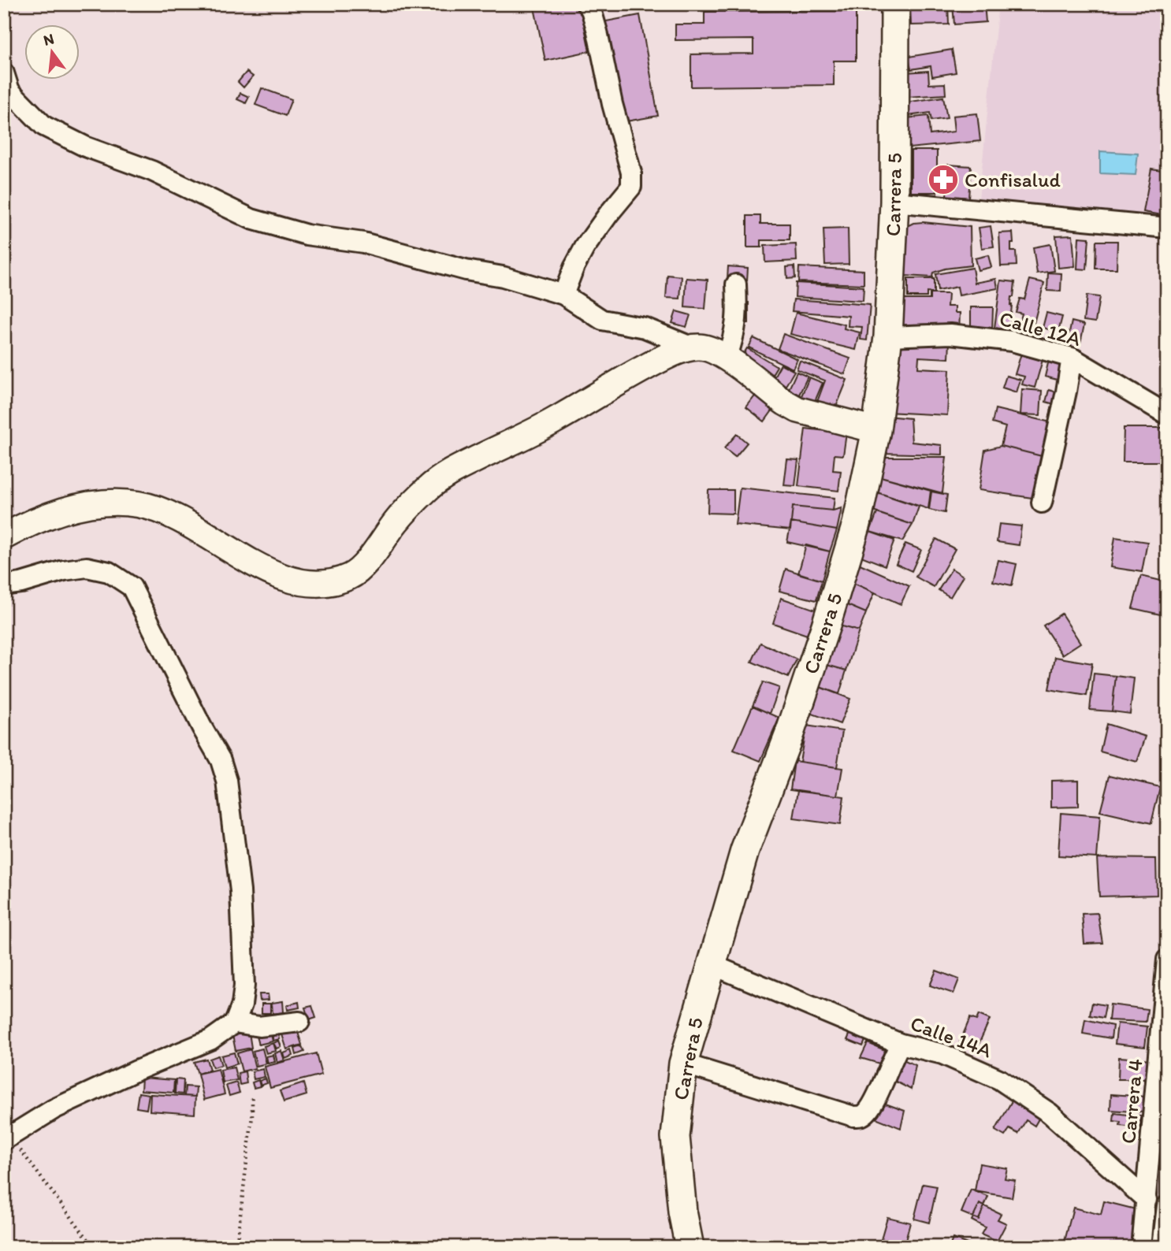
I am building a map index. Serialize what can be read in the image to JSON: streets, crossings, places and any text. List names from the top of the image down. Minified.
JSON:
{"streets":{"main road":["Carrera 5"],"street":["Calle 12A","Calle 14A","Carrera 4"]},"crossings":[["Carrera 5","Calle 12A"],["Carrera 5","Calle 14A"],["Calle 14A","Carrera 4"]],"places":{"pharmacy":["Confisalud"]},"north":"top"}
